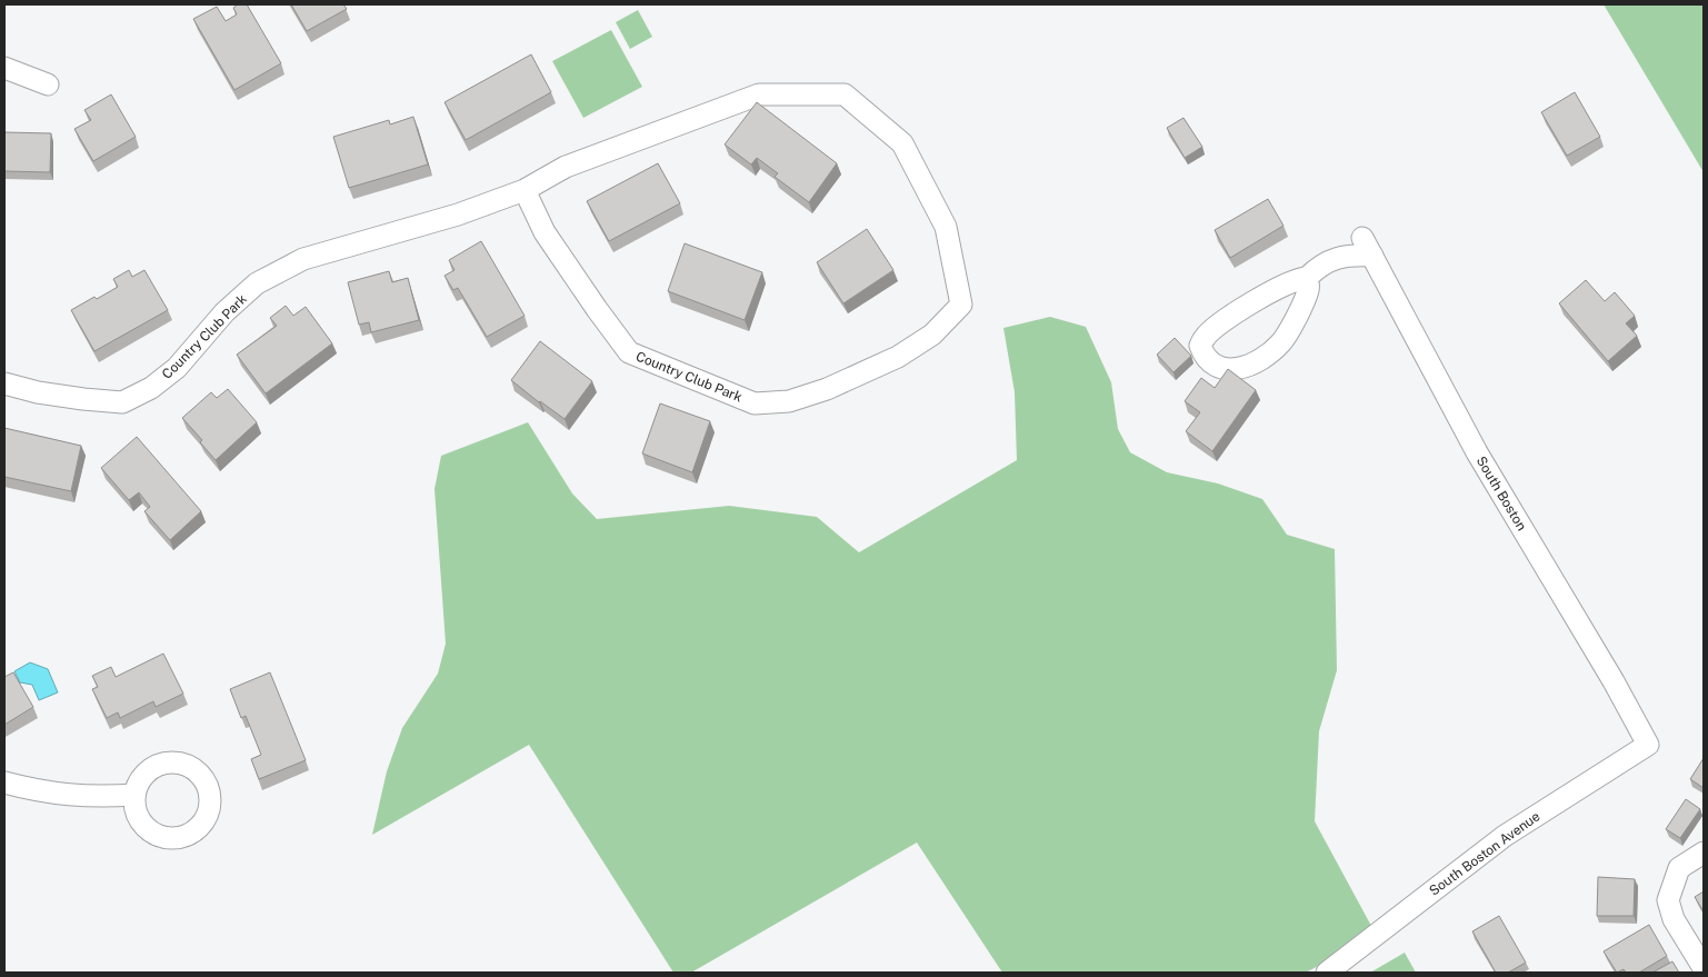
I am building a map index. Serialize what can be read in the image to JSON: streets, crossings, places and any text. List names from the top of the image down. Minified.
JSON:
{"streets":{"street":["Country Club Park","South Boston","South Boston Avenue"]},"crossings":[["South Boston","South Boston Avenue"]]}
